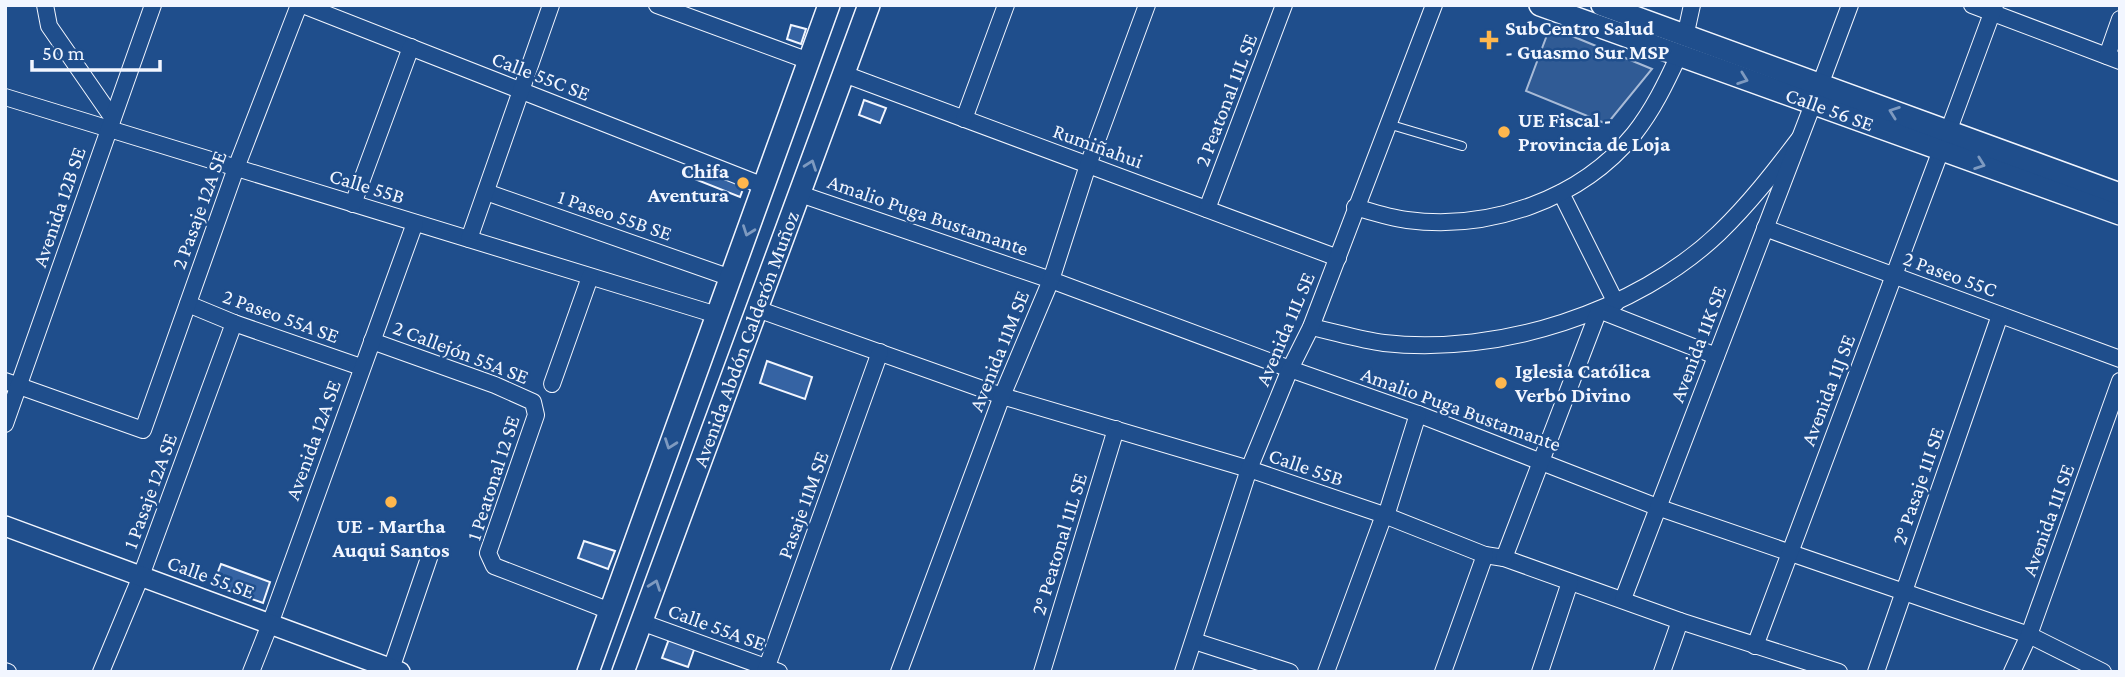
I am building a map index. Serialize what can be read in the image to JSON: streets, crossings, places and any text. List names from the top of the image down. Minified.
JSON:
{"streets":{"main road":["Calle 56 SE","Avenida Abdón Calderón Muñoz"],"street":["Calle 55C SE","2 Peatonal 11L SE","Rumiñahui","Calle 55B","Avenida 12B SE","2 Pasaje 12A SE","1 Paseo 55B SE","Amalio Puga Bustamante","2 Paseo 55C","2 Paseo 55A SE","Avenida 11L SE","Avenida 11K SE","Avenida 11M SE","2 Callejón 55A SE","Avenida 11J SE","Avenida 12A SE","1 Peatonal 12 SE","2° Pasaje 11I SE","1 Pasaje 12A SE","Pasaje 11M SE","Avenida 11I SE","2° Peatonal 11L SE","Calle 55 SE","Calle 55A SE"]},"crossings":[["Calle 55C SE","2 Pasaje 12A SE"],["Calle 55C SE","Avenida Abdón Calderón Muñoz"],["2 Peatonal 11L SE","Rumiñahui"],["Calle 56 SE","Avenida 11K SE"],["Calle 56 SE","Avenida 11J SE"],["Rumiñahui","Avenida 11L SE"],["Rumiñahui","Avenida Abdón Calderón Muñoz"],["Rumiñahui","Avenida 11M SE"],["Calle 55B","Avenida 12B SE"],["Calle 55B","2 Pasaje 12A SE"],["Calle 55B","Avenida 11L SE"],["Calle 55B","Avenida Abdón Calderón Muñoz"],["Calle 55B","Avenida 11K SE"],["Calle 55B","Avenida 11M SE"],["Calle 55B","Avenida 11J SE"],["Calle 55B","Avenida 12A SE"],["Calle 55B","Pasaje 11M SE"],["Calle 55B","2° Peatonal 11L SE"],["Avenida 12B SE","2 Pasaje 12A SE"],["2 Pasaje 12A SE","2 Paseo 55A SE"],["1 Paseo 55B SE","Avenida Abdón Calderón Muñoz"],["Amalio Puga Bustamante","Avenida 11L SE"],["Amalio Puga Bustamante","Avenida Abdón Calderón Muñoz"],["Amalio Puga Bustamante","Avenida 11K SE"],["Amalio Puga Bustamante","Avenida 11M SE"],["Amalio Puga Bustamante","Avenida 11J SE"],["Amalio Puga Bustamante","2° Pasaje 11I SE"],["Amalio Puga Bustamante","Avenida 11I SE"],["2 Paseo 55C","Avenida 11K SE"],["2 Paseo 55C","Avenida 11J SE"],["2 Paseo 55C","2° Pasaje 11I SE"],["2 Paseo 55A SE","Avenida 12A SE"],["2 Paseo 55A SE","1 Pasaje 12A SE"],["Avenida Abdón Calderón Muñoz","1 Peatonal 12 SE"],["Avenida Abdón Calderón Muñoz","Calle 55A SE"],["2 Callejón 55A SE","Avenida 12A SE"],["2 Callejón 55A SE","1 Peatonal 12 SE"],["Avenida 12A SE","Calle 55 SE"],["1 Pasaje 12A SE","Calle 55 SE"],["Pasaje 11M SE","Calle 55A SE"]],"places":{"health":["SubCentro Salud - Guasmo Sur MSP"],"other":["UE Fiscal - Provincia de Loja","Chifa Aventura","Iglesia Católica Verbo Divino","UE - Martha Auqui Santos"]},"scale_bar":"50 m"}
